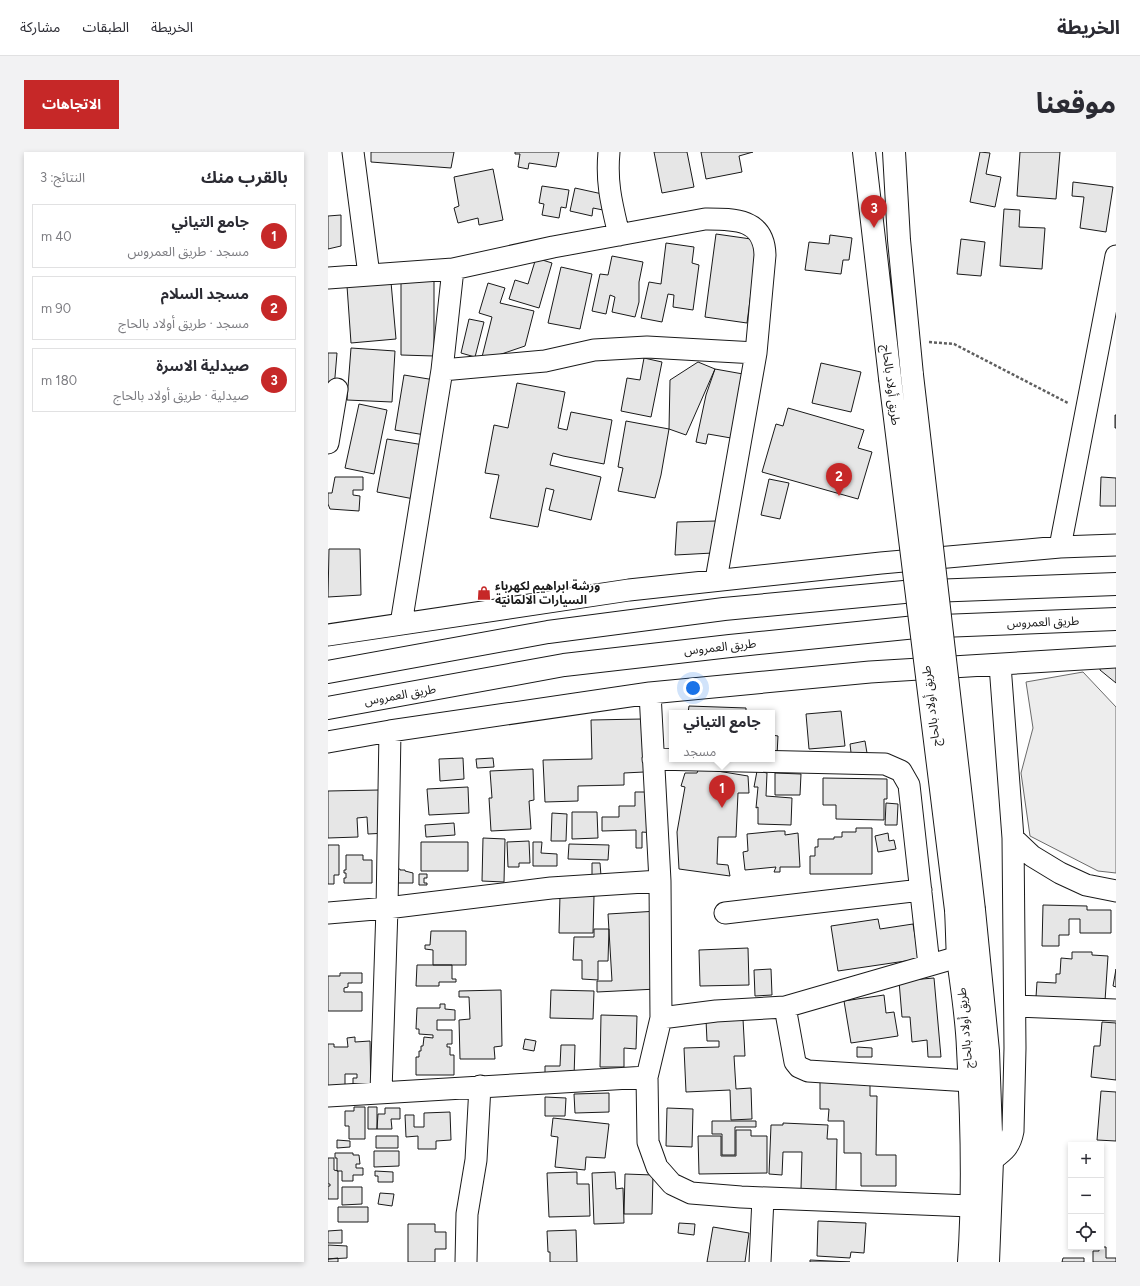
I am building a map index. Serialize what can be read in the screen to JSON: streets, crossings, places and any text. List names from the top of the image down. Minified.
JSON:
{"streets":{"main road":["طريق أولاد بالحاج","طريق العمروس"]},"places":{"shop":["ورشة ابراهيم لكهرباء السيارات الالمانية"]},"page":{"header":"الخريطة","nav":["الخريطة","الطبقات","مشاركة"],"title":"موقعنا","buttons":"الاتجاهات","heading":["بالقرب منك","النتائج: 3"],"pins":["3","2","1"],"list":[{"mark":"1","name":"جامع التياني","note":"مسجد · طريق العمروس","value":"40 m"},{"mark":"2","name":"مسجد السلام","note":"مسجد · طريق أولاد بالحاج","value":"90 m"},{"mark":"3","name":"صيدلية الاسرة","note":"صيدلية · طريق أولاد بالحاج","value":"180 m"}],"popup":["جامع التياني","مسجد"],"map_buttons":["+","−"]}}
